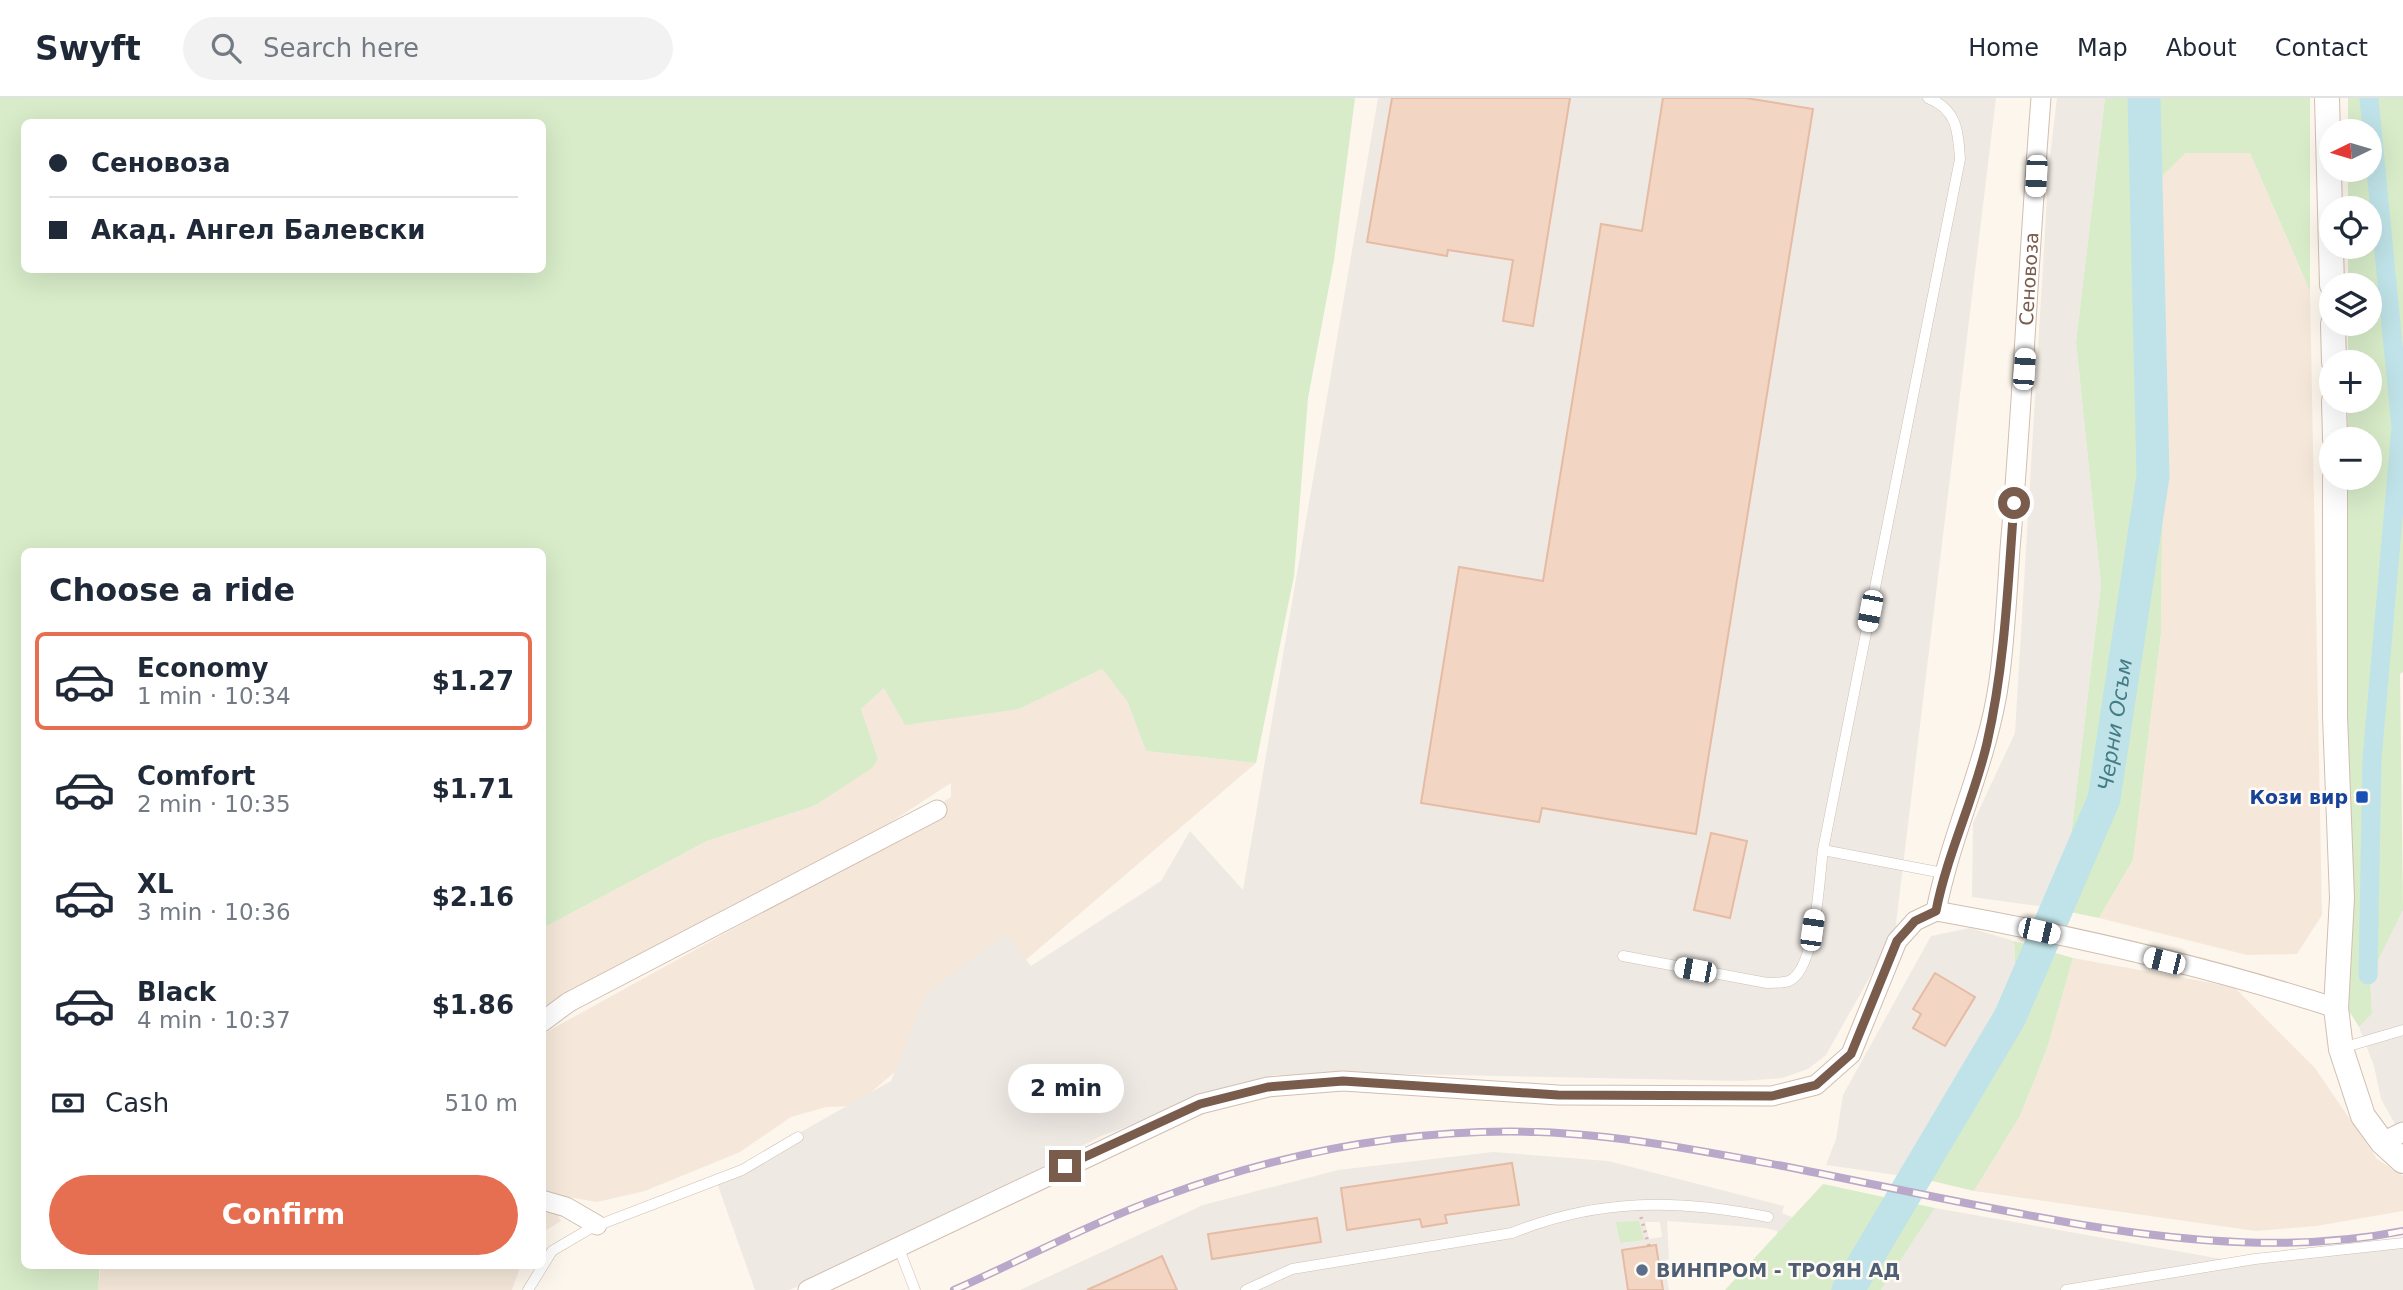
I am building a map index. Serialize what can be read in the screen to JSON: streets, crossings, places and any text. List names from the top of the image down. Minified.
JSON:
{"streets":{"street":["Сеновоза"]},"water":["Черни Осъм"],"places":{"transit":["Кози вир"],"other":["ВИНПРОМ - ТРОЯН АД"]},"north":"left","page":{"header":"Swyft","search":"Search here","nav":["Home","Map","About","Contact"],"map_buttons":["+","−"],"banner":["Сеновоза","Акад. Ангел Балевски"],"heading":"Choose a ride","list":[{"name":"Economy","note":"1 min · 10:34","value":"$1.27"},{"name":"Comfort","note":"2 min · 10:35","value":"$1.71"},{"name":"XL","note":"3 min · 10:36","value":"$2.16"},{"name":"Black","note":"4 min · 10:37","value":"$1.86"}],"bubble":"2 min","pay":["Cash","510 m"],"buttons":"Confirm"}}
